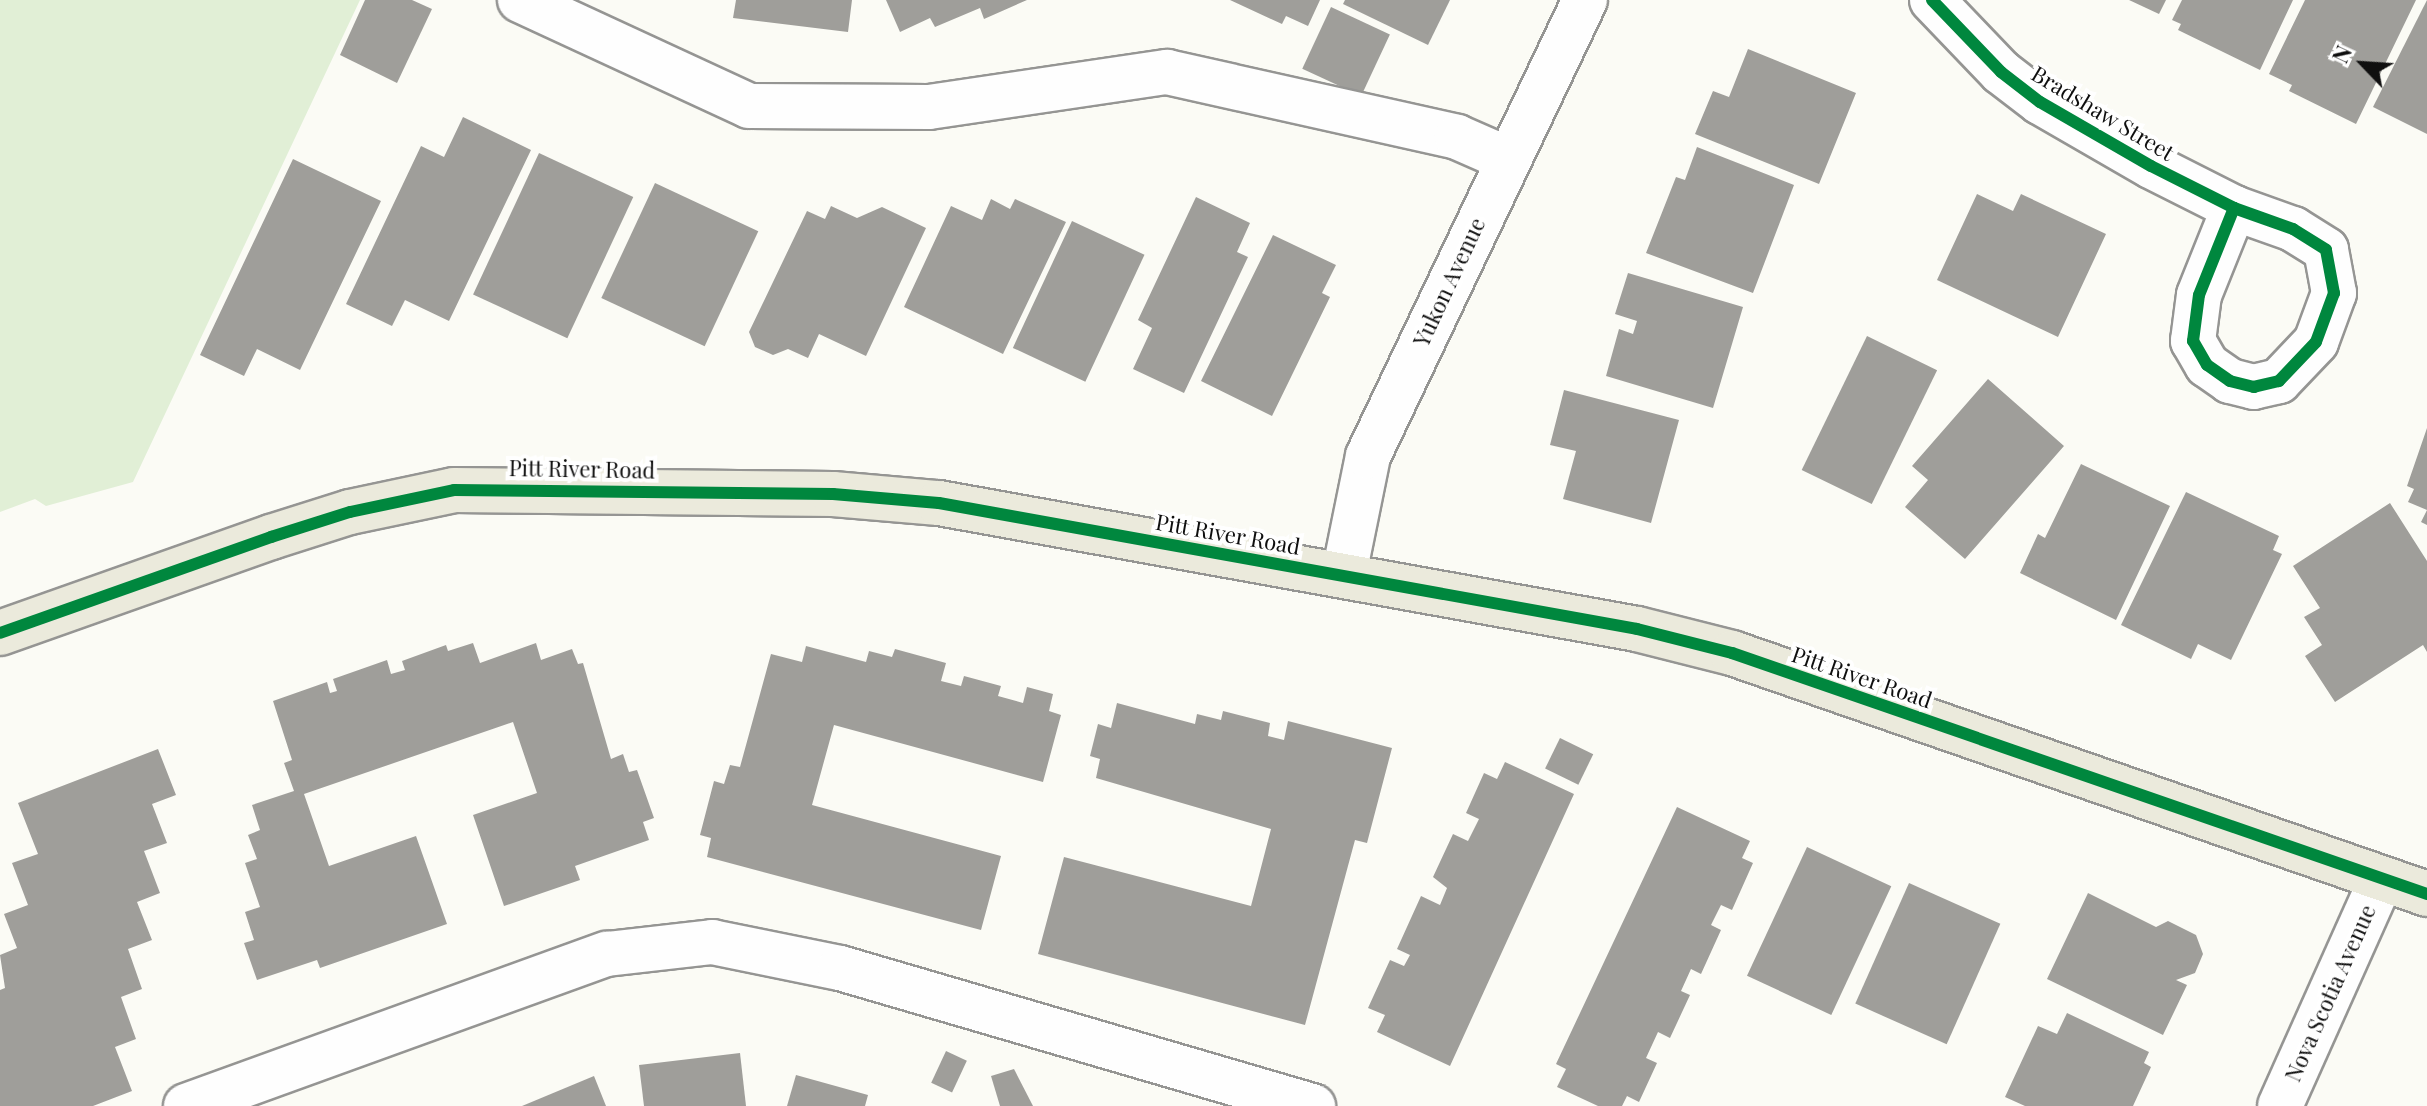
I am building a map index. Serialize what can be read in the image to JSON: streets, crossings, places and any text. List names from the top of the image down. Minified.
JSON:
{"streets":{"main road":["Pitt River Road"],"street":["Bradshaw Street","Yukon Avenue","Nova Scotia Avenue"]},"crossings":[["Yukon Avenue","Pitt River Road"],["Pitt River Road","Nova Scotia Avenue"]],"north":"top left"}
